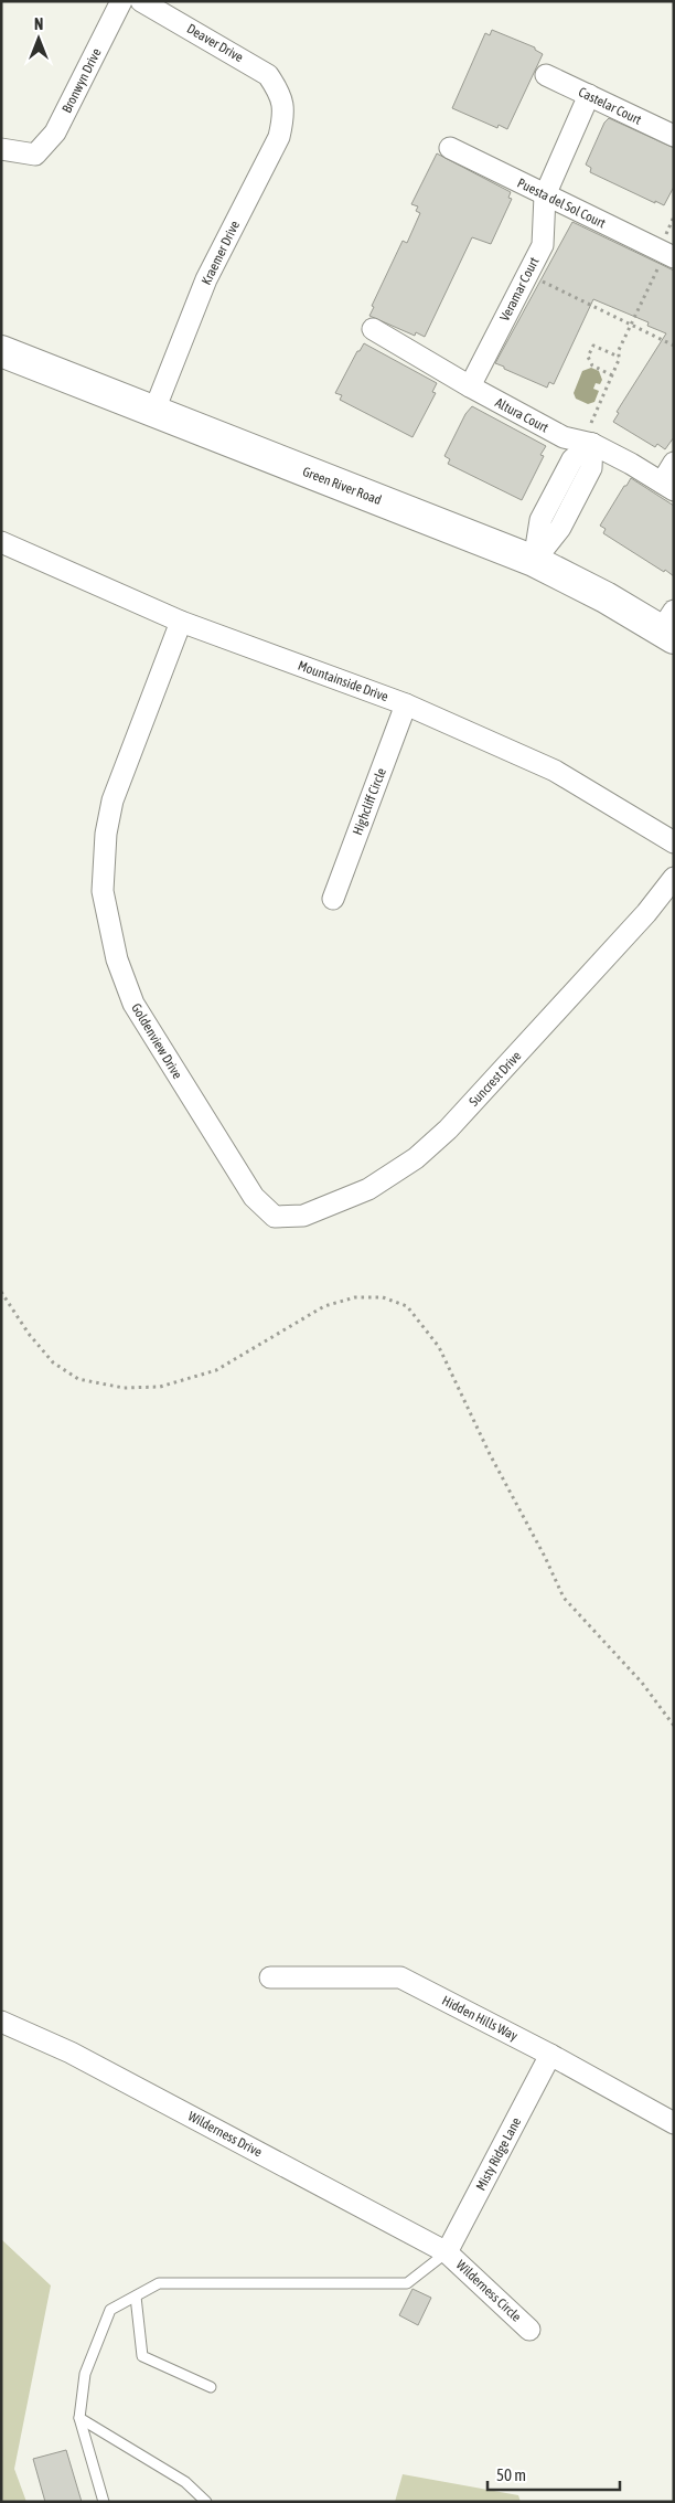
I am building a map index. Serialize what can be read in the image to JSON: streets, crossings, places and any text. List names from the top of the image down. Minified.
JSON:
{"streets":{"main road":["Green River Road"],"street":["Deaver Drive","Bronwyn Drive","Castelar Court","Puesta del Sol Court","Kraemer Drive","Veramar Court","Altura Court","Mountainside Drive","Highcliff Circle","Goldenview Drive","Suncrest Drive","Hidden Hills Way","Wilderness Drive","Misty Ridge Lane","Wilderness Circle"]},"crossings":[["Deaver Drive","Kraemer Drive"],["Castelar Court","Veramar Court"],["Puesta del Sol Court","Veramar Court"],["Kraemer Drive","Green River Road"],["Veramar Court","Altura Court"],["Mountainside Drive","Highcliff Circle"],["Mountainside Drive","Goldenview Drive"],["Goldenview Drive","Suncrest Drive"],["Hidden Hills Way","Misty Ridge Lane"],["Wilderness Drive","Misty Ridge Lane"],["Wilderness Drive","Wilderness Circle"],["Misty Ridge Lane","Wilderness Circle"]],"scale_bar":"50 m","north":"top"}
